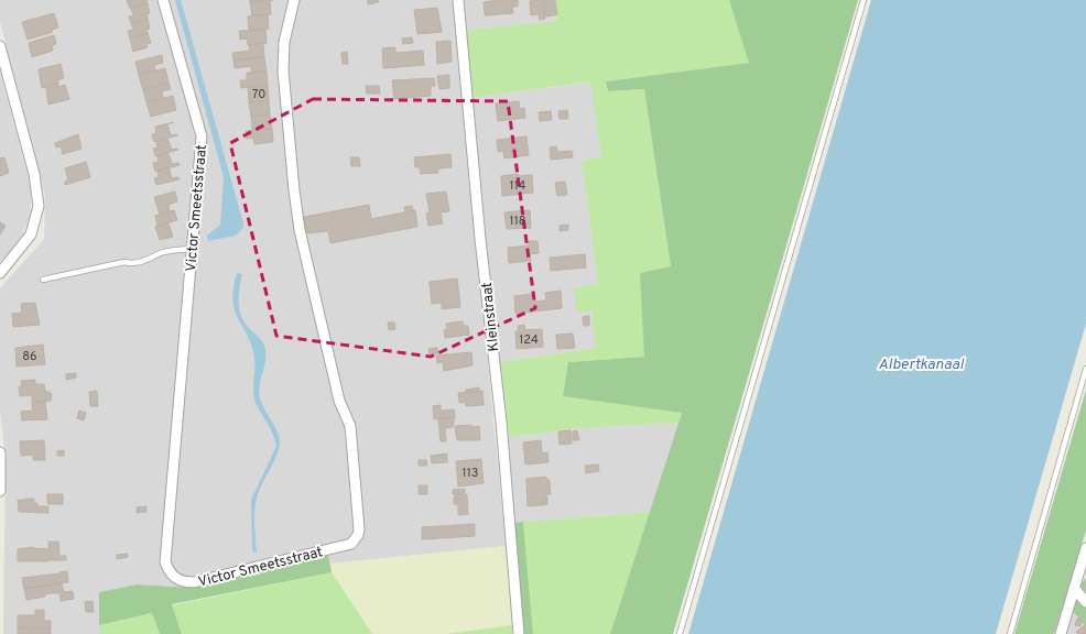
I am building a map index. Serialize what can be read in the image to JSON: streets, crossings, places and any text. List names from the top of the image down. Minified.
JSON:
{"streets":{"street":["Victor Smeetsstraat","Kleinstraat"]},"water":["Albertkanaal"],"house_numbers":["70","114","118","124","86","113"]}
